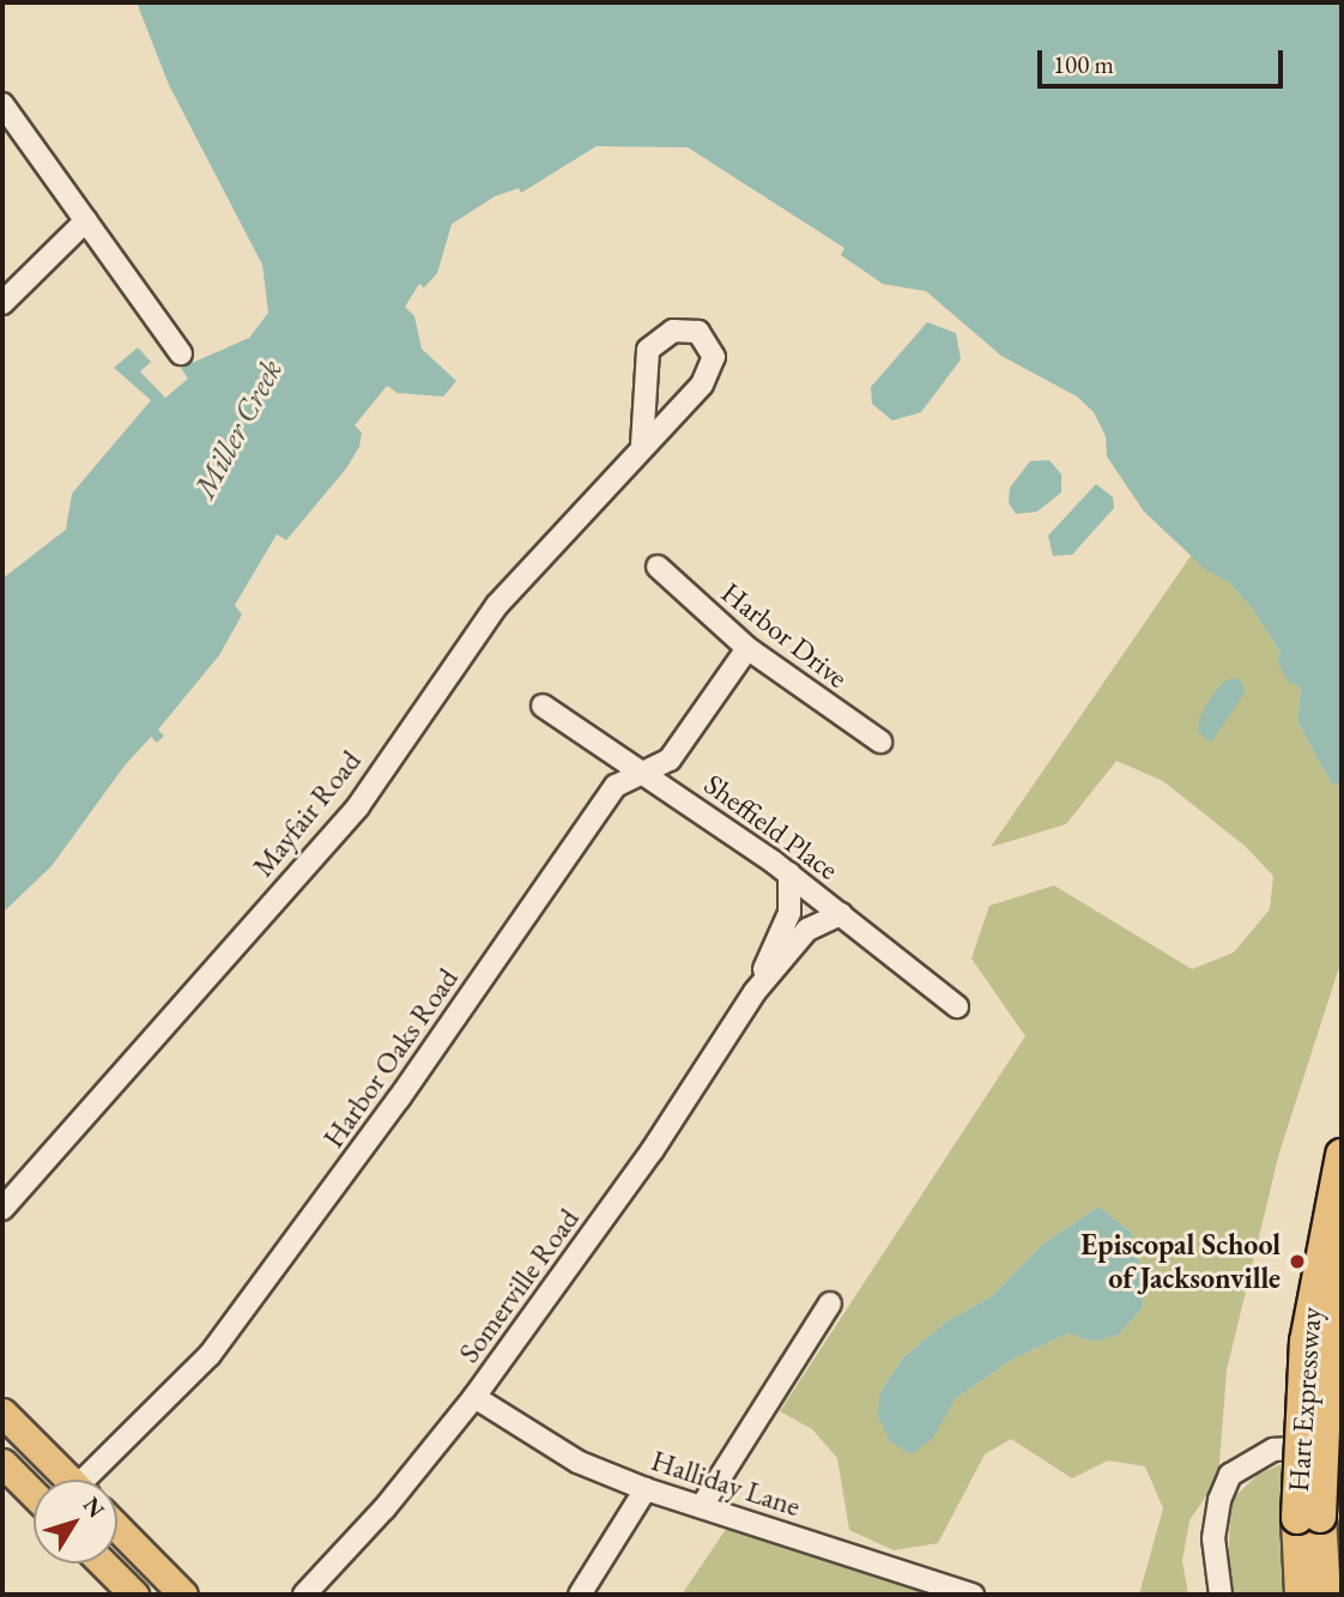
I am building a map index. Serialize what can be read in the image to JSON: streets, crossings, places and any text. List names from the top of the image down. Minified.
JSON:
{"streets":{"highway":["Hart Expressway"],"street":["Harbor Drive","Mayfair Road","Sheffield Place","Harbor Oaks Road","Somerville Road","Halliday Lane"]},"crossings":[["Harbor Drive","Harbor Oaks Road"],["Sheffield Place","Harbor Oaks Road"],["Sheffield Place","Somerville Road"],["Somerville Road","Halliday Lane"]],"water":["Miller Creek"],"places":["Episcopal School of Jacksonville"],"scale_bar":"100 m","north":"top right"}
